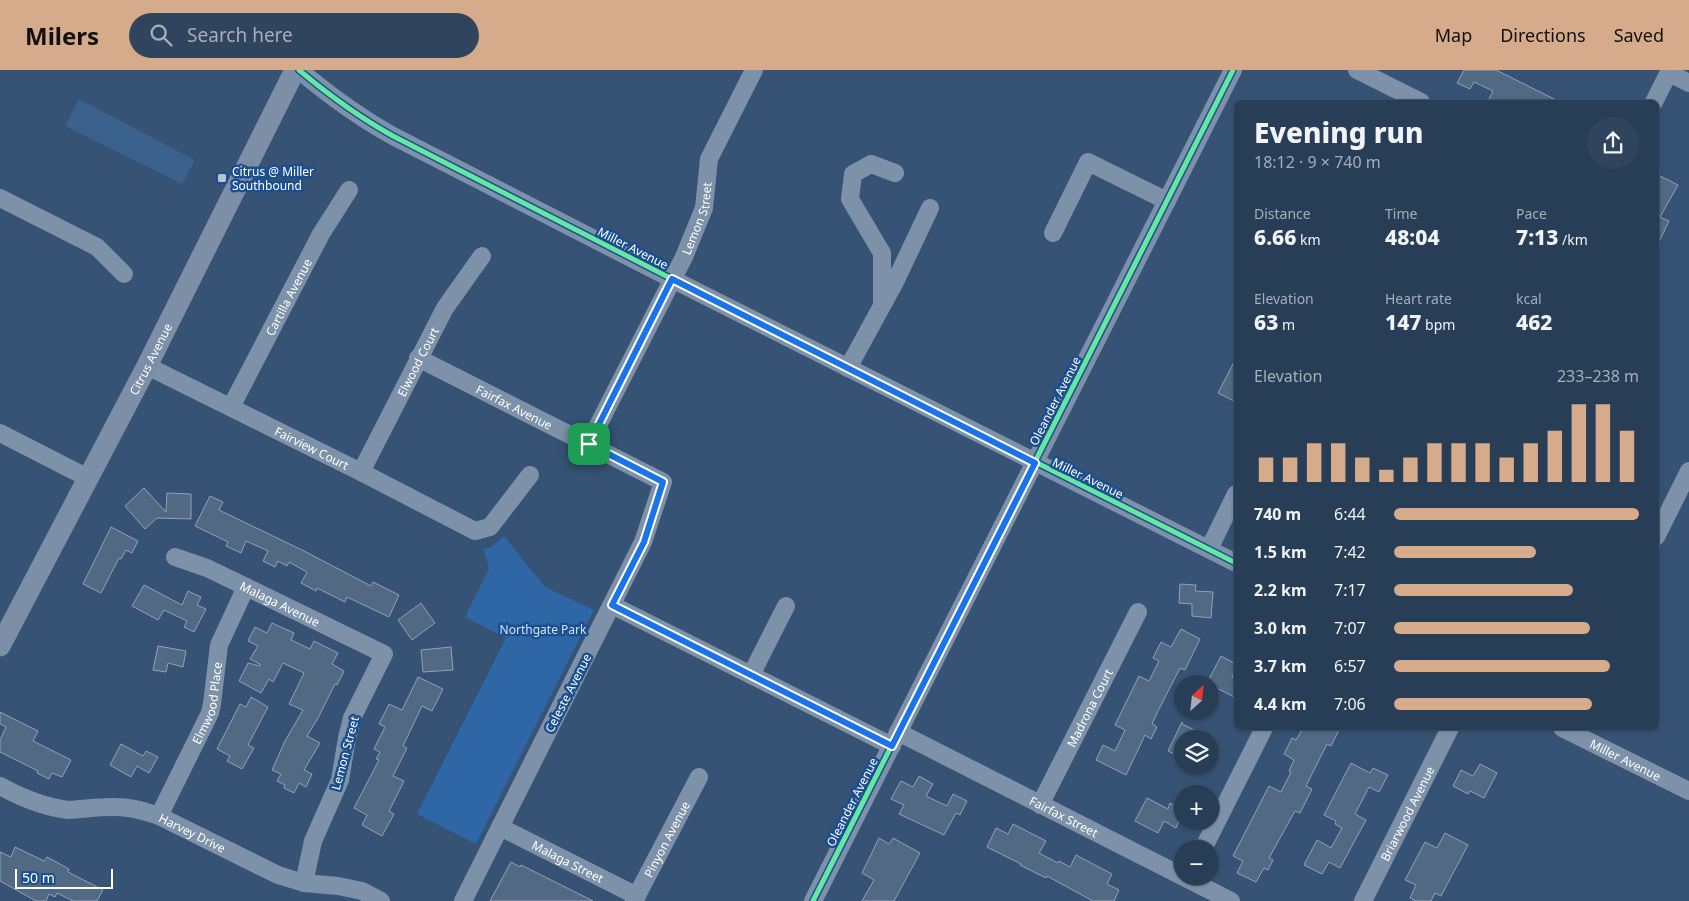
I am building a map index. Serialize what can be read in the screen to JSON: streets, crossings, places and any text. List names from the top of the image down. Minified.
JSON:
{"streets":{"main road":["Citrus Avenue"],"street":["Lemon Street","Miller Avenue","Cartilla Avenue","Elwood Court","Oleander Avenue","Fairfax Avenue","Fairview Court","Malaga Avenue","Celeste Avenue","Elmwood Place","Madrona Court","Briarwood Avenue","Fairfax Street","Harvey Drive","Pinyon Avenue","Malaga Street"]},"crossings":[["Lemon Street","Miller Avenue"],["Lemon Street","Fairfax Avenue"],["Lemon Street","Malaga Avenue"],["Lemon Street","Harvey Drive"],["Miller Avenue","Citrus Avenue"],["Miller Avenue","Oleander Avenue"],["Cartilla Avenue","Fairview Court"],["Citrus Avenue","Fairview Court"],["Elwood Court","Fairfax Avenue"],["Elwood Court","Fairview Court"],["Oleander Avenue","Fairfax Street"],["Fairfax Avenue","Celeste Avenue"],["Malaga Avenue","Elmwood Place"],["Celeste Avenue","Fairfax Street"],["Celeste Avenue","Malaga Street"],["Elmwood Place","Harvey Drive"],["Madrona Court","Fairfax Street"],["Pinyon Avenue","Malaga Street"]],"parks":["Northgate Park"],"places":{"transit":["Citrus @ Miller Southbound"]},"scale_bar":"50 m","north":"top right","page":{"header":"Milers","search":"Search here","nav":["Map","Directions","Saved"],"heading":["Evening run","18:12 · 9 × 740 m"],"stats":[["Distance","6.66 km"],["Time","48:04"],["Pace","7:13 /km"],["Elevation","63 m"],["Heart rate","147 bpm"],["kcal","462"]],"chart":["Elevation","233–238 m"],"list":[{"name":"740 m","note":"6:44"},{"name":"1.5 km","note":"7:42"},{"name":"2.2 km","note":"7:17"},{"name":"3.0 km","note":"7:07"},{"name":"3.7 km","note":"6:57"},{"name":"4.4 km","note":"7:06"}],"map_buttons":["+","−"],"scale":"50 m"}}
